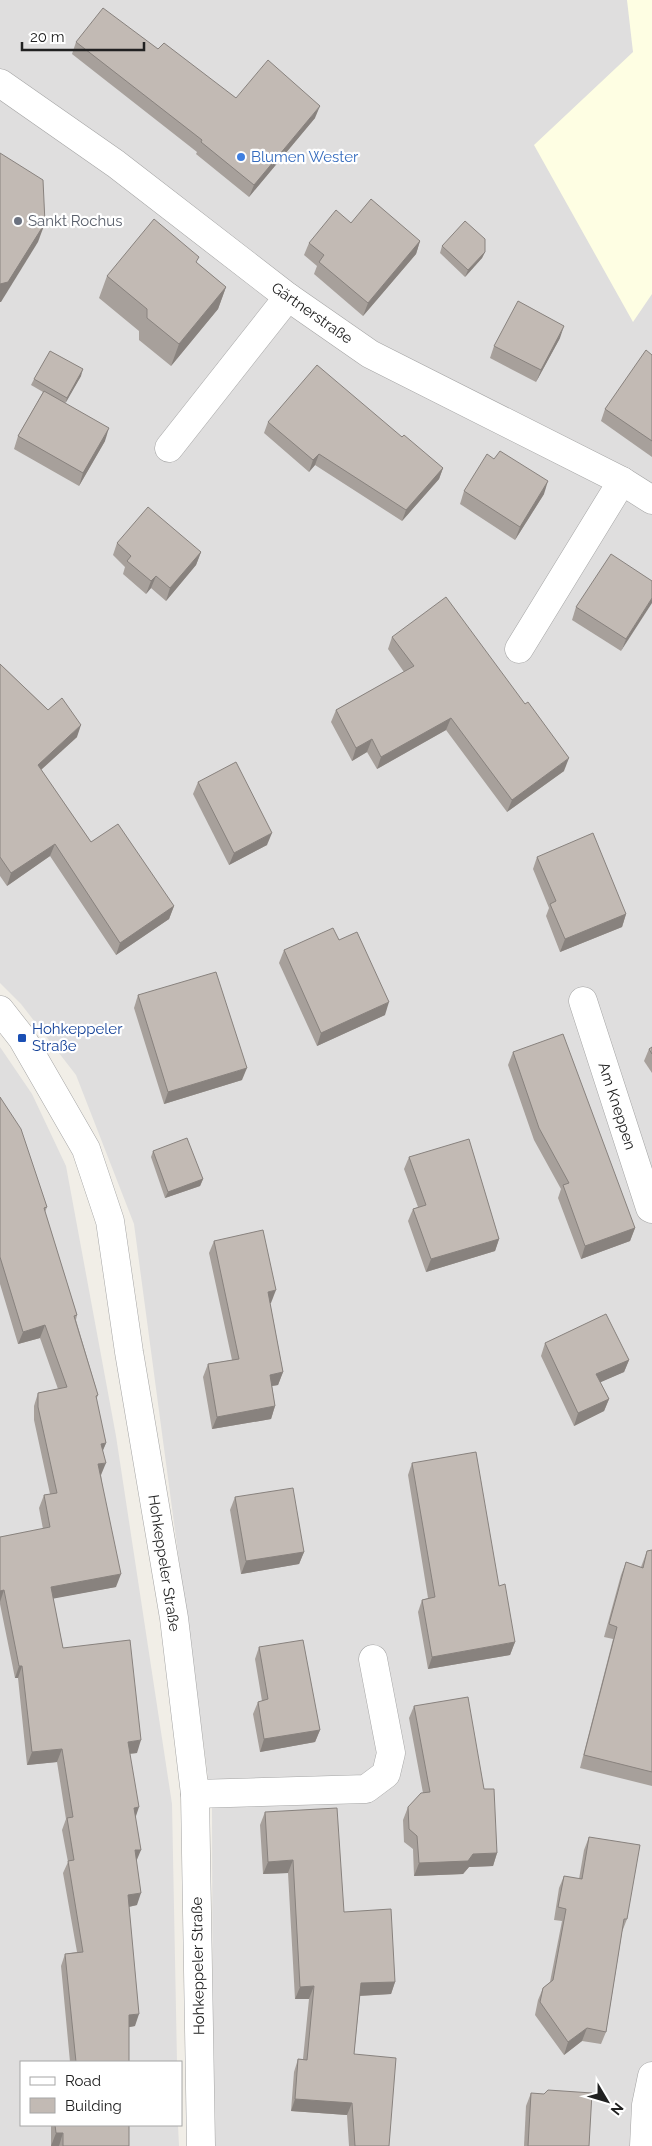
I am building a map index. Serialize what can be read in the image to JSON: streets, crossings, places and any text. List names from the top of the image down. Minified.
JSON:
{"streets":{"street":["Gärtnerstraße","Am Kneppen","Hohkeppeler Straße"]},"places":{"other":["Blumen Wester","Sankt Rochus"],"transit":["Hohkeppeler Straße"]},"legend":["Road","Building"],"scale_bar":"20 m","north":"bottom right"}
